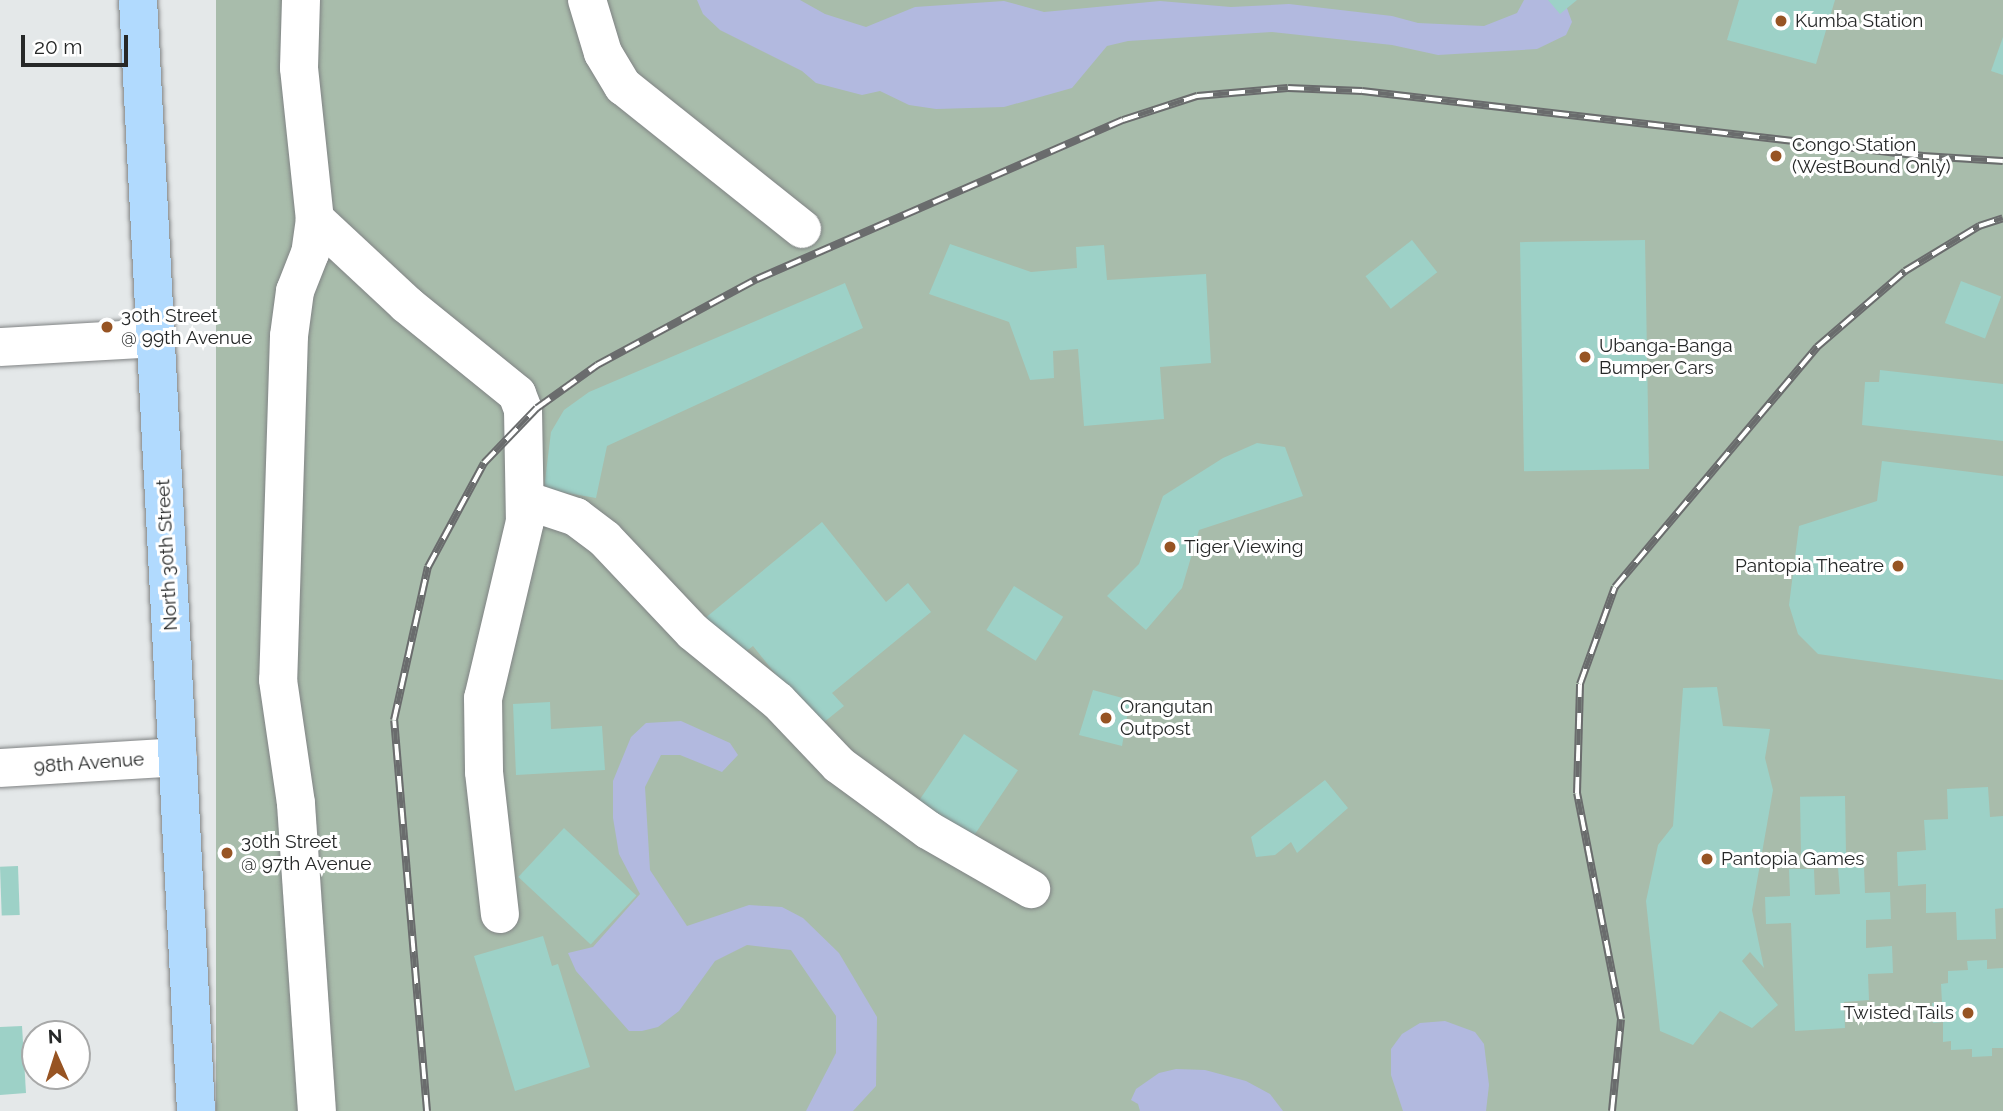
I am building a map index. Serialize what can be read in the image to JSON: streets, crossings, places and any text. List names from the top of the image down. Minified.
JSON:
{"streets":{"main road":["North 30th Street"],"street":["98th Avenue"]},"crossings":[["North 30th Street","98th Avenue"]],"places":["Kumba Station","Congo Station (WestBound Only)","30th Street @ 99th Avenue","Ubanga-Banga Bumper Cars","Tiger Viewing","Pantopia Theatre","Orangutan Outpost","30th Street @ 97th Avenue","Pantopia Games","Twisted Tails"],"scale_bar":"20 m","north":"top"}
